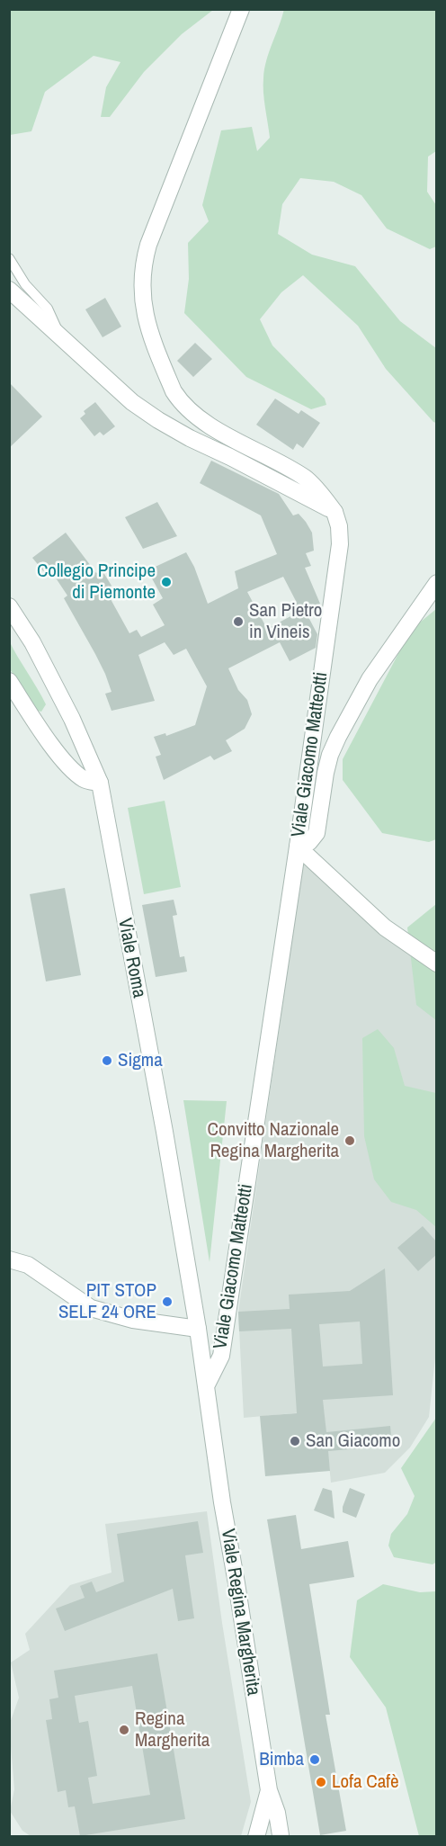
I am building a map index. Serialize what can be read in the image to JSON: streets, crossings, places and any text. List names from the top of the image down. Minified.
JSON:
{"streets":{"street":["Viale Giacomo Matteotti","Viale Roma","Viale Regina Margherita"]},"crossings":[["Viale Giacomo Matteotti","Viale Roma"],["Viale Giacomo Matteotti","Viale Regina Margherita"],["Viale Roma","Viale Regina Margherita"]],"places":["Collegio Principe di Piemonte","San Pietro in Vineis","Sigma","Convitto Nazionale Regina Margherita","PIT STOP SELF 24 ORE","San Giacomo","Regina Margherita","Bimba","Lofa Cafè"]}
